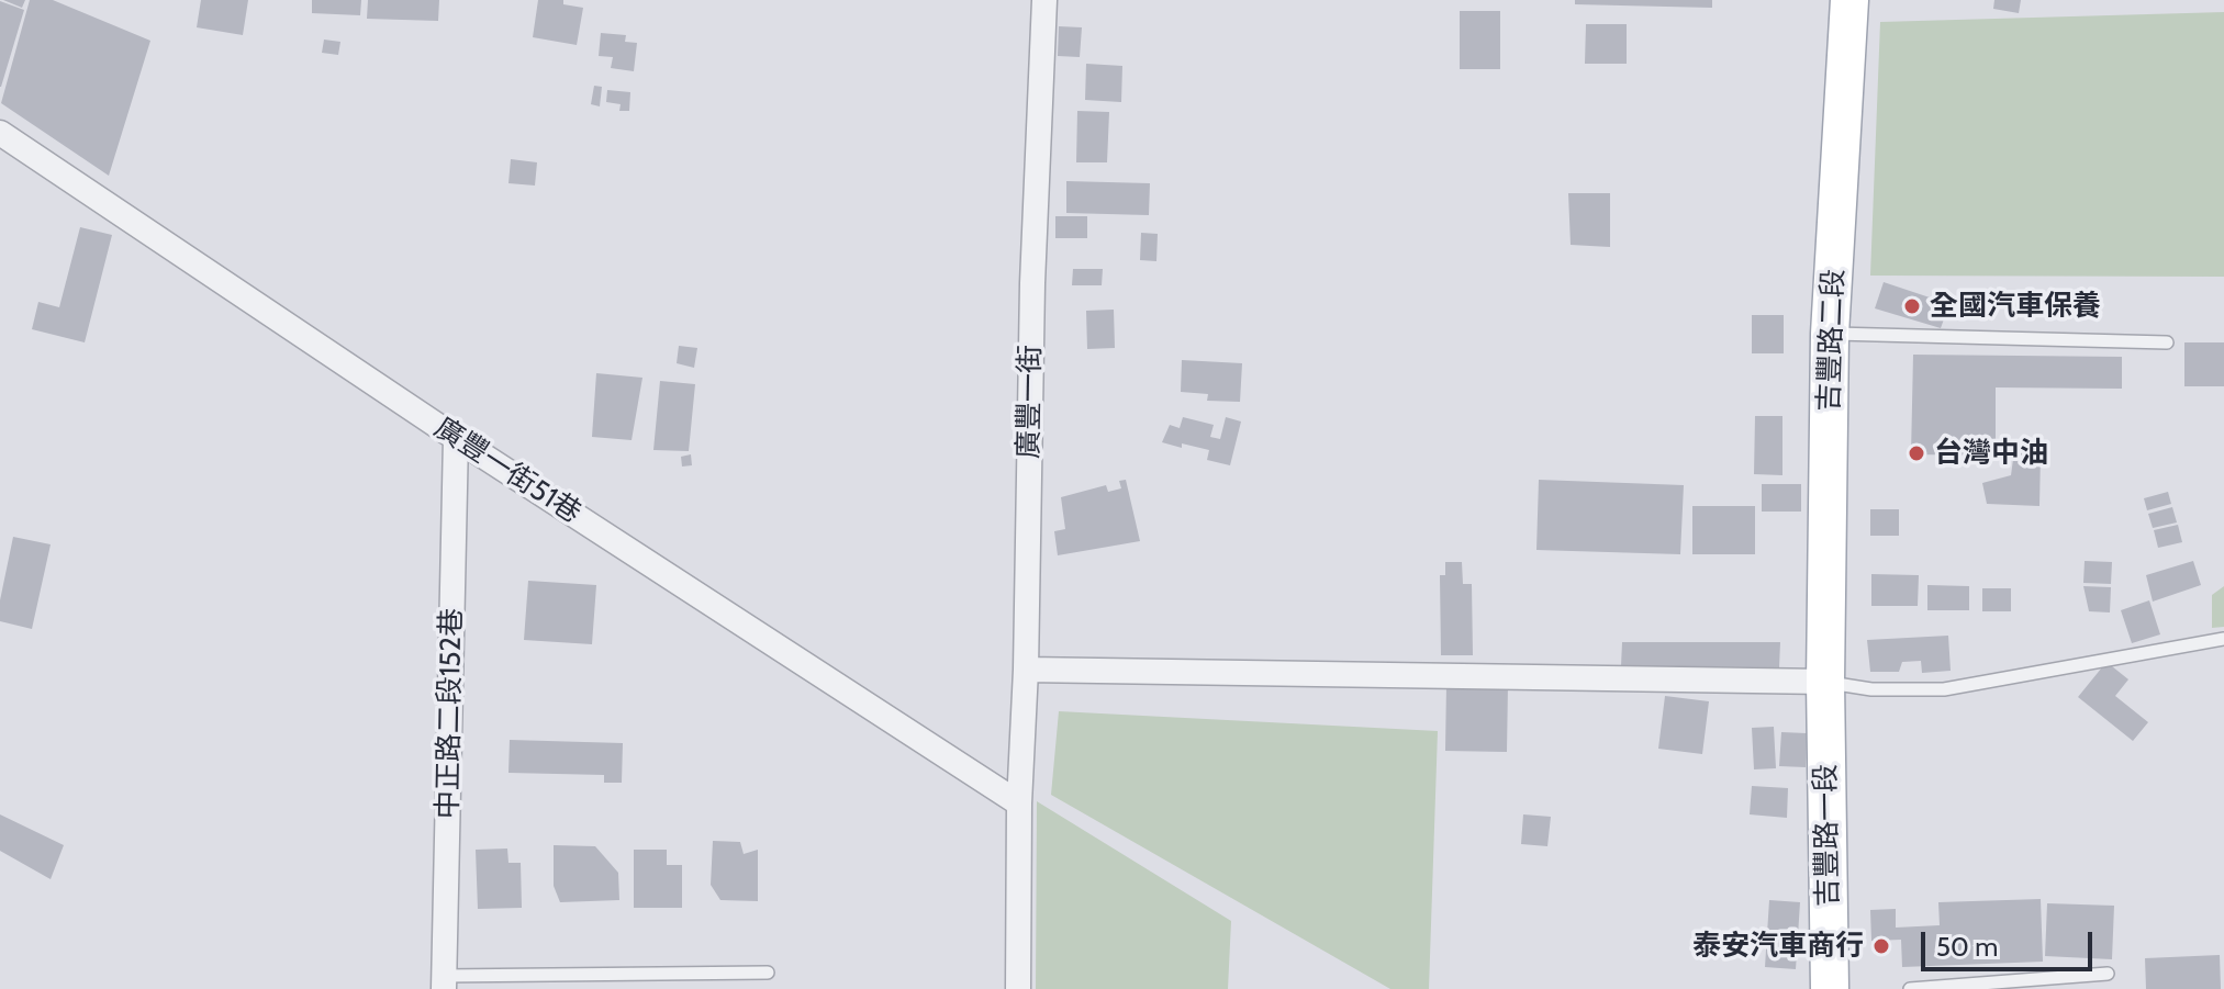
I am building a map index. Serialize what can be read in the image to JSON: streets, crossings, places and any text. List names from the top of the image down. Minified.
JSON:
{"streets":{"main road":["吉豐路二段","吉豐路一段"],"street":["廣豐一街","廣豐一街51巷","中正路二段152巷"]},"crossings":[["吉豐路二段","吉豐路一段"],["廣豐一街","廣豐一街51巷"],["廣豐一街51巷","中正路二段152巷"]],"places":["全國汽車保養","台灣中油","泰安汽車商行"],"scale_bar":"50 m"}
